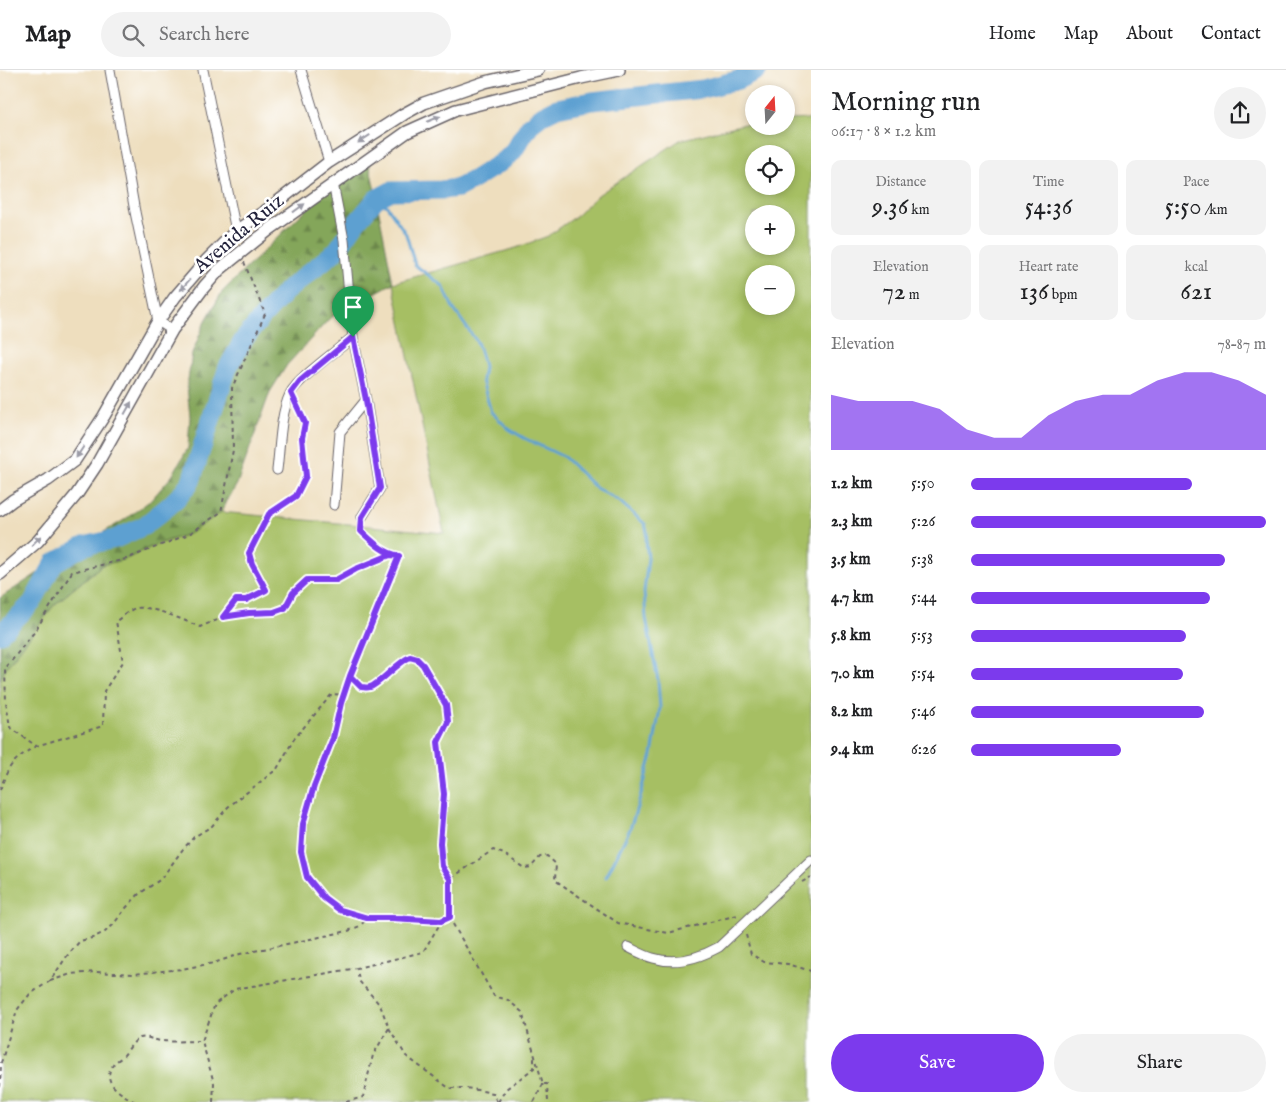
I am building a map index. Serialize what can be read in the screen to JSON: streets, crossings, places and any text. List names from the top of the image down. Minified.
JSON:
{"streets":{"street":["Avenida Ruiz"]},"north":"top","page":{"header":"Map","search":"Search here","nav":["Home","Map","About","Contact"],"heading":["Morning run","06:17 · 8 × 1.2 km"],"map_buttons":["+","−"],"stats":[["Distance","9.36 km"],["Time","54:36"],["Pace","5:50 /km"],["Elevation","72 m"],["Heart rate","136 bpm"],["kcal","621"]],"chart":["Elevation","78–87 m"],"list":[{"name":"1.2 km","note":"5:50"},{"name":"2.3 km","note":"5:26"},{"name":"3.5 km","note":"5:38"},{"name":"4.7 km","note":"5:44"},{"name":"5.8 km","note":"5:53"},{"name":"7.0 km","note":"5:54"},{"name":"8.2 km","note":"5:46"},{"name":"9.4 km","note":"6:26"}],"buttons":["Save","Share"]}}
